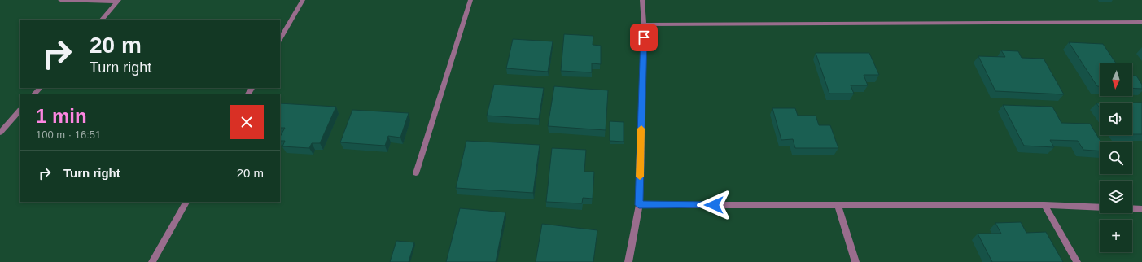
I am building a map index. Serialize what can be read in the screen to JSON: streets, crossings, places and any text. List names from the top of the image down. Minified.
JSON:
{"north":"bottom","page":{"turn":["20 m","Turn right"],"map_buttons":"+","heading":["1 min","100 m · 16:51"],"list":[{"name":"Turn right","value":"20 m"}]}}
